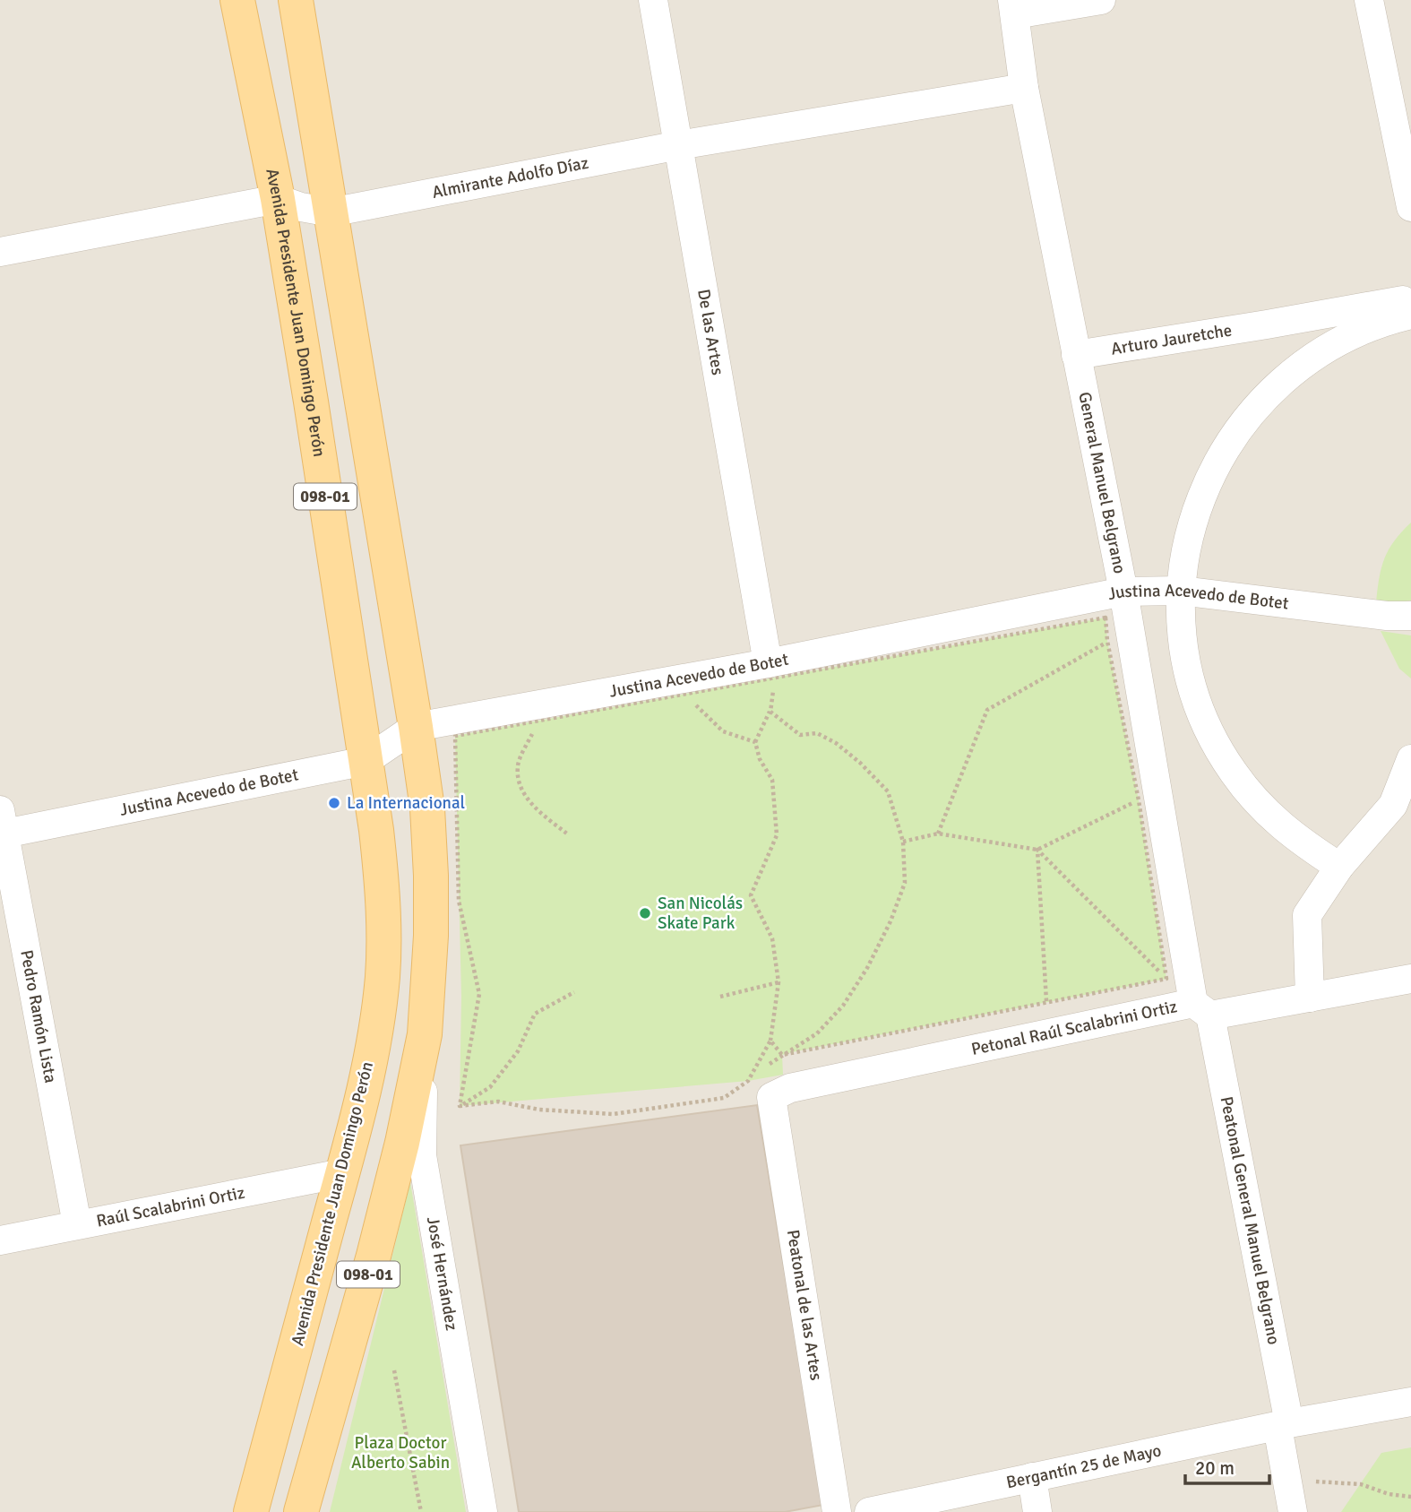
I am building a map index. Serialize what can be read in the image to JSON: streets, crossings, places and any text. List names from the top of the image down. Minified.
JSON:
{"streets":{"main road":["Avenida Presidente Juan Domingo Perón","098-01"],"street":["Almirante Adolfo Díaz","De las Artes","Arturo Jauretche","General Manuel Belgrano","Justina Acevedo de Botet","Pedro Ramón Lista","Petonal Raúl Scalabrini Ortiz","Raúl Scalabrini Ortiz","Peatonal General Manuel Belgrano","José Hernández","Peatonal de las Artes","Bergantín 25 de Mayo"]},"crossings":[["Almirante Adolfo Díaz","Avenida Presidente Juan Domingo Perón"],["Almirante Adolfo Díaz","De las Artes"],["Almirante Adolfo Díaz","General Manuel Belgrano"],["Almirante Adolfo Díaz","098-01"],["Avenida Presidente Juan Domingo Perón","Justina Acevedo de Botet"],["Avenida Presidente Juan Domingo Perón","Raúl Scalabrini Ortiz"],["De las Artes","Justina Acevedo de Botet"],["Arturo Jauretche","General Manuel Belgrano"],["General Manuel Belgrano","Justina Acevedo de Botet"],["General Manuel Belgrano","Petonal Raúl Scalabrini Ortiz"],["General Manuel Belgrano","Peatonal General Manuel Belgrano"],["098-01","Justina Acevedo de Botet"],["098-01","José Hernández"],["Justina Acevedo de Botet","Pedro Ramón Lista"],["Pedro Ramón Lista","Raúl Scalabrini Ortiz"],["Petonal Raúl Scalabrini Ortiz","Peatonal General Manuel Belgrano"],["Petonal Raúl Scalabrini Ortiz","Peatonal de las Artes"],["Peatonal General Manuel Belgrano","Bergantín 25 de Mayo"]],"parks":["Plaza Doctor Alberto Sabin"],"places":["La Internacional","San Nicolás Skate Park"],"scale_bar":"20 m"}
